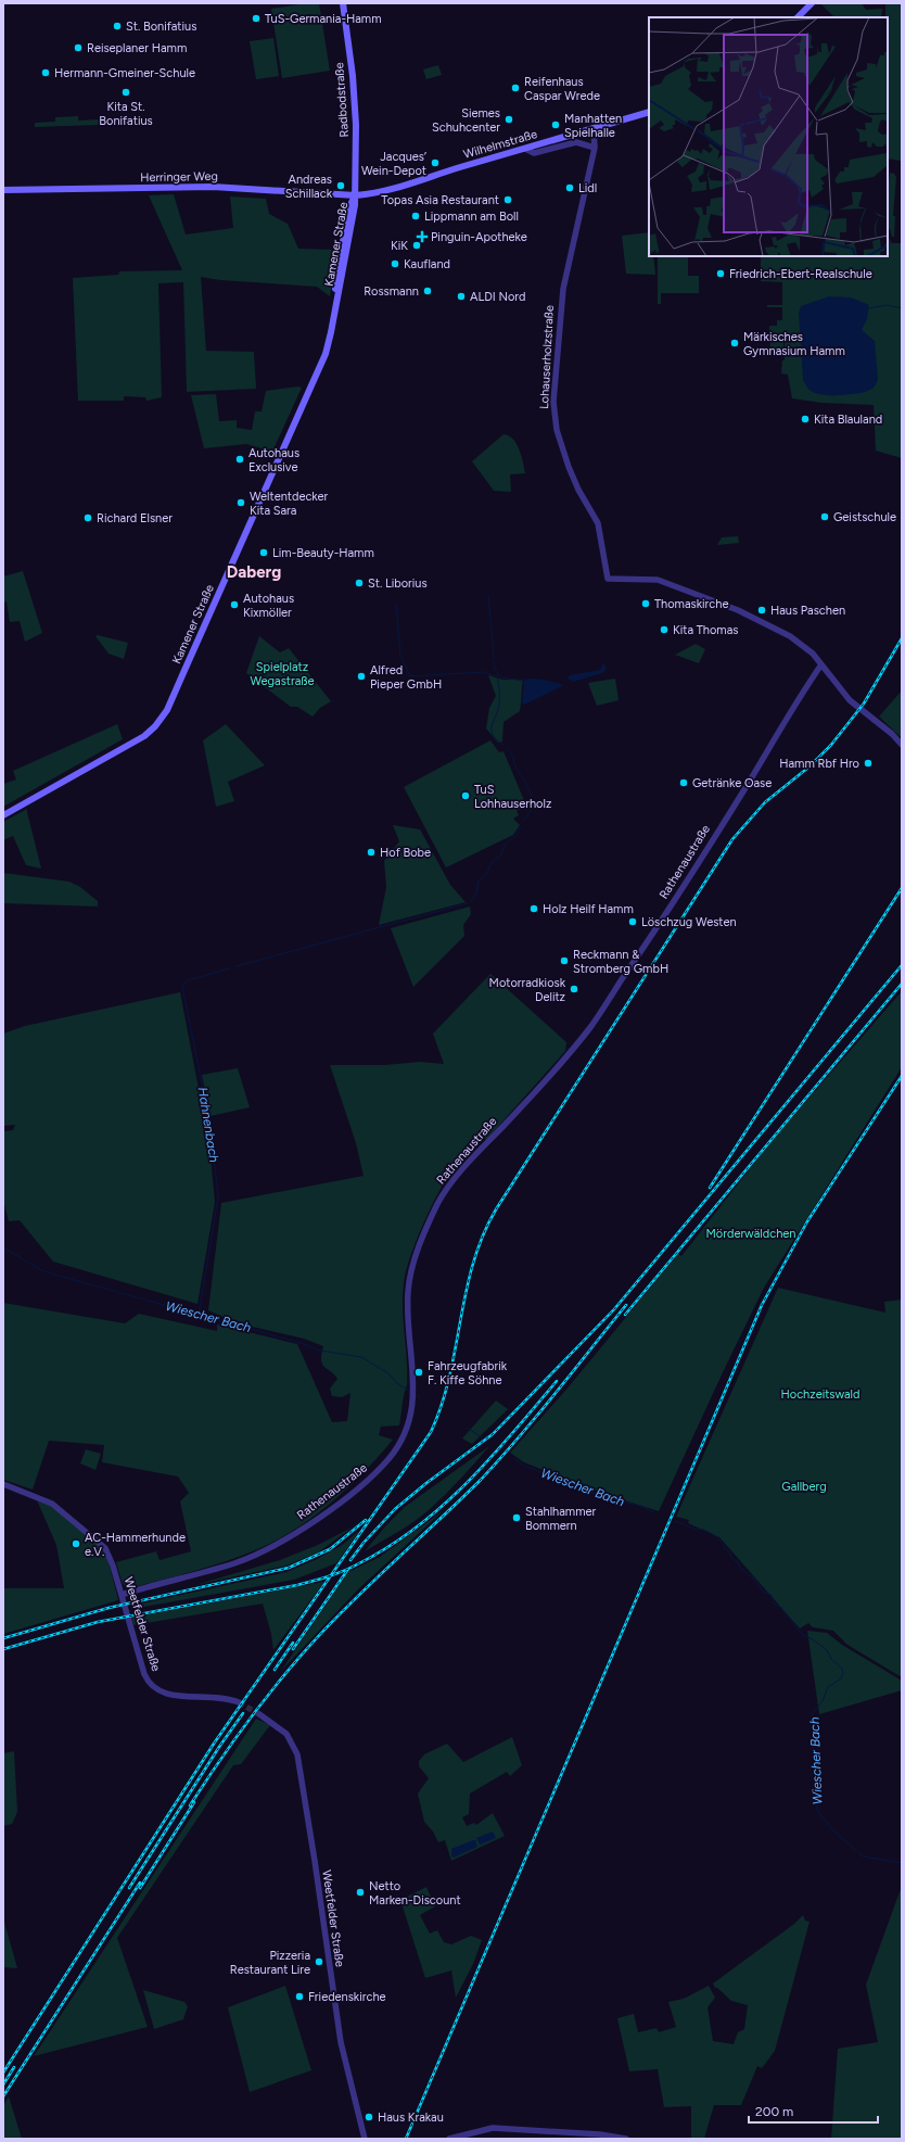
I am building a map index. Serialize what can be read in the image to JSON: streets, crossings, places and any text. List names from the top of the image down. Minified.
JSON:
{"streets":{"main road":["Radbodstraße","Wilhelmstraße","Herringer Weg","Kamener Straße"],"street":["Lohauserholzstraße","Rathenaustraße","Weetfelder Straße"]},"crossings":[["Radbodstraße","Wilhelmstraße"],["Radbodstraße","Herringer Weg"],["Radbodstraße","Kamener Straße"],["Wilhelmstraße","Herringer Weg"],["Wilhelmstraße","Kamener Straße"],["Wilhelmstraße","Lohauserholzstraße"],["Herringer Weg","Kamener Straße"],["Lohauserholzstraße","Rathenaustraße"],["Rathenaustraße","Weetfelder Straße"]],"districts":["Daberg"],"water":["Hahnenbach","Wiescher Bach"],"parks":["Spielplatz Wegastraße","Mörderwäldchen","Hochzeitswald","Gallberg"],"places":{"other":["TuS-Germania-Hamm","St. Bonifatius","Reiseplaner Hamm","Hermann-Gmeiner-Schule","Reifenhaus Caspar Wrede","Kita St. Bonifatius","Siemes Schuhcenter","Manhatten Spielhalle","Jacques’ Wein-Depot","Andreas Schillack","Lidl","Topas Asia Restaurant","Lippmann am Boll","KiK","Kaufland","Friedrich-Ebert-Realschule","Rossmann","ALDI Nord","Märkisches Gymnasium Hamm","Kita Blauland","Autohaus Exclusive","Weltentdecker Kita Sara","Geistschule","Richard Elsner","Lim-Beauty-Hamm","St. Liborius","Thomaskirche","Autohaus Kixmöller","Haus Paschen","Kita Thomas","Alfred Pieper GmbH","Hamm Rbf Hro","Getränke Oase","TuS Lohhauserholz","Hof Bobe","Holz Heilf Hamm","Löschzug Westen","Reckmann & Stromberg GmbH","Motorradkiosk Delitz","Fahrzeugfabrik F. Kiffe Söhne","Stahlhammer Bommern","AC-Hammerhunde e.V.","Netto Marken-Discount","Pizzeria Restaurant Lire","Friedenskirche","Haus Krakau"],"health":["Pinguin-Apotheke"]},"scale_bar":"200 m"}
